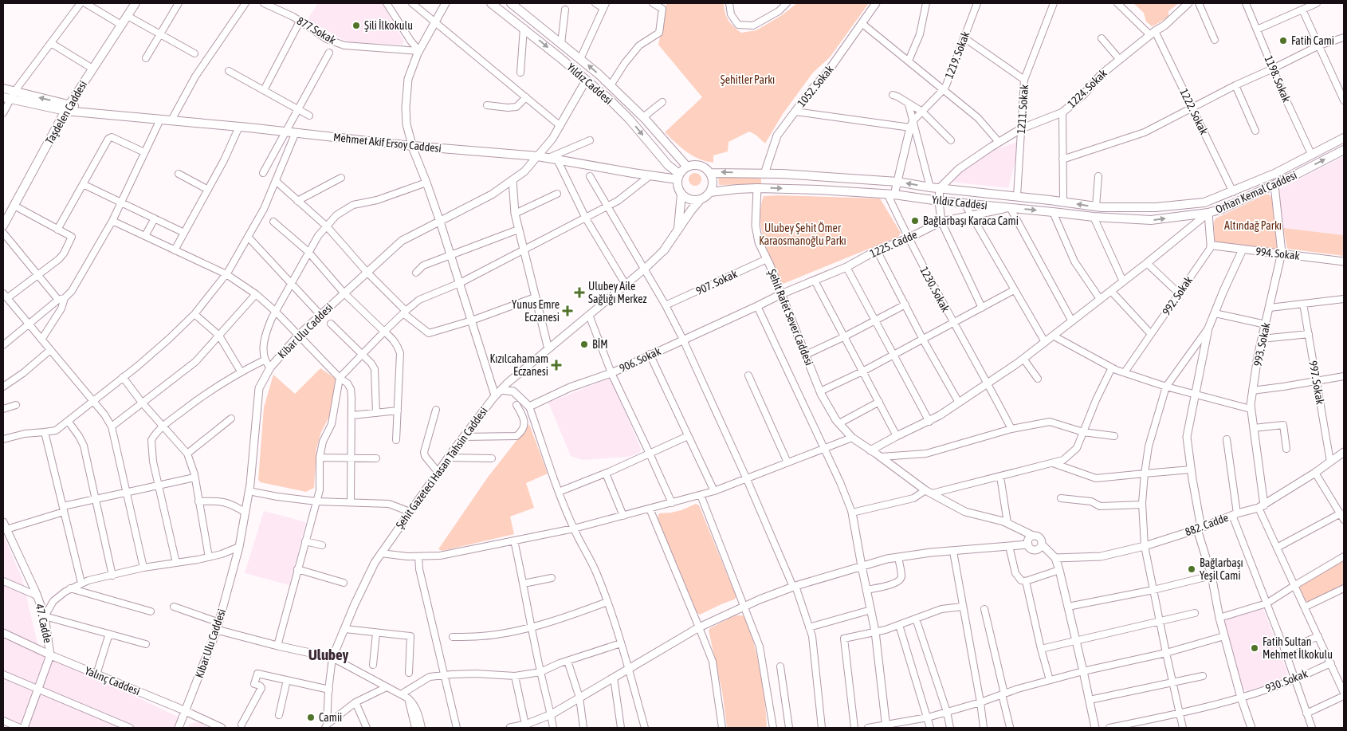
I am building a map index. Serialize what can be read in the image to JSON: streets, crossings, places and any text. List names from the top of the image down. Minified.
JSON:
{"streets":{"main road":["Yıldız Caddesi","Taşdelen Caddesi","Mehmet Akif Ersoy Caddesi","Orhan Kemal Caddesi","Şehit Gazeteci Hasan Tahsin Caddesi"],"street":["877.Sokak","1219. Sokak","1198. Sokak","1052. Sokak","1224. Sokak","1211. Sokak","1222. Sokak","1225. Cadde","994. Sokak","907. Sokak","1230. Sokak","992. Sokak","Şehit Rafet Sever Caddesi","Kibar Ulu Caddesi","993. Sokak","906. Sokak","997. Sokak","882. Cadde","47. Cadde","Yalınç Caddesi","930. Sokak"]},"crossings":[["1198. Sokak","Orhan Kemal Caddesi"],["Yıldız Caddesi","1052. Sokak"],["Yıldız Caddesi","1224. Sokak"],["Yıldız Caddesi","1211. Sokak"],["Yıldız Caddesi","Mehmet Akif Ersoy Caddesi"],["Yıldız Caddesi","Orhan Kemal Caddesi"],["Yıldız Caddesi","1225. Cadde"],["Yıldız Caddesi","1230. Sokak"],["Yıldız Caddesi","Şehit Rafet Sever Caddesi"],["Yıldız Caddesi","Kibar Ulu Caddesi"],["Yıldız Caddesi","Şehit Gazeteci Hasan Tahsin Caddesi"],["1224. Sokak","1211. Sokak"],["1224. Sokak","1222. Sokak"],["1222. Sokak","Orhan Kemal Caddesi"],["Taşdelen Caddesi","Mehmet Akif Ersoy Caddesi"],["Mehmet Akif Ersoy Caddesi","Kibar Ulu Caddesi"],["Mehmet Akif Ersoy Caddesi","Şehit Gazeteci Hasan Tahsin Caddesi"],["Orhan Kemal Caddesi","993. Sokak"],["1225. Cadde","1230. Sokak"],["1225. Cadde","Şehit Rafet Sever Caddesi"],["1225. Cadde","906. Sokak"],["994. Sokak","992. Sokak"],["994. Sokak","993. Sokak"],["907. Sokak","Şehit Rafet Sever Caddesi"],["Şehit Rafet Sever Caddesi","906. Sokak"],["Kibar Ulu Caddesi","Yalınç Caddesi"],["993. Sokak","882. Cadde"],["997. Sokak","882. Cadde"],["47. Cadde","Yalınç Caddesi"]],"districts":["Ulubey"],"parks":["Şehitler Parkı","Altındağ Parkı","Ulubey Şehit Ömer Karaosmanoğlu Parkı"],"places":{"other":["Şili İlkokulu","Fatih Cami","Bağlarbaşı Karaca Cami","BİM","Bağlarbaşı Yeşil Cami","Fatih Sultan Mehmet İlkokulu","Camii"],"health":["Ulubey Aile Sağlığı Merkez","Yunus Emre Eczanesi","Kızılcahamam Eczanesi"]}}
